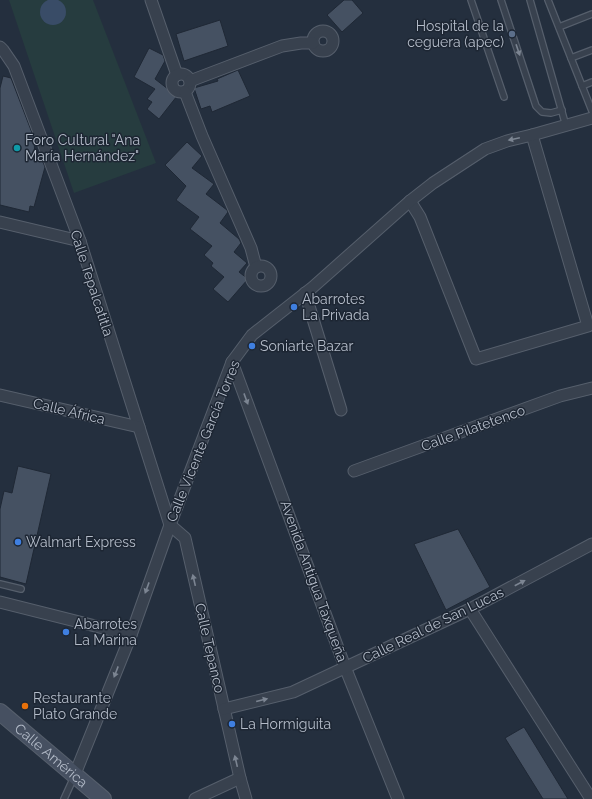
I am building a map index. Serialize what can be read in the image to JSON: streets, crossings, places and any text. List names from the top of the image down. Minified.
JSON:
{"streets":{"street":["Calle Tepalcatitla","Calle África","Calle Pilatetenco","Calle Vicente García Torres","Avenida Antigua Taxqueña","Calle Real de San Lucas","Calle Tepanco","Calle América"]},"crossings":[["Calle Tepalcatitla","Calle África"],["Calle Tepalcatitla","Calle Vicente García Torres"],["Calle Tepalcatitla","Calle Tepanco"],["Calle Vicente García Torres","Avenida Antigua Taxqueña"],["Calle Vicente García Torres","Calle Tepanco"],["Calle Vicente García Torres","Calle América"],["Avenida Antigua Taxqueña","Calle Real de San Lucas"],["Calle Real de San Lucas","Calle Tepanco"]],"one_way":["Calle Vicente García Torres","Avenida Antigua Taxqueña","Calle Real de San Lucas","Calle Tepanco"],"places":["Hospital de la ceguera (apec)","Foro Cultural \"Ana María Hernández\"","Abarrotes La Privada","Soniarte Bazar","Walmart Express","Abarrotes La Marina","Restaurante Plato Grande","La Hormiguita"]}
